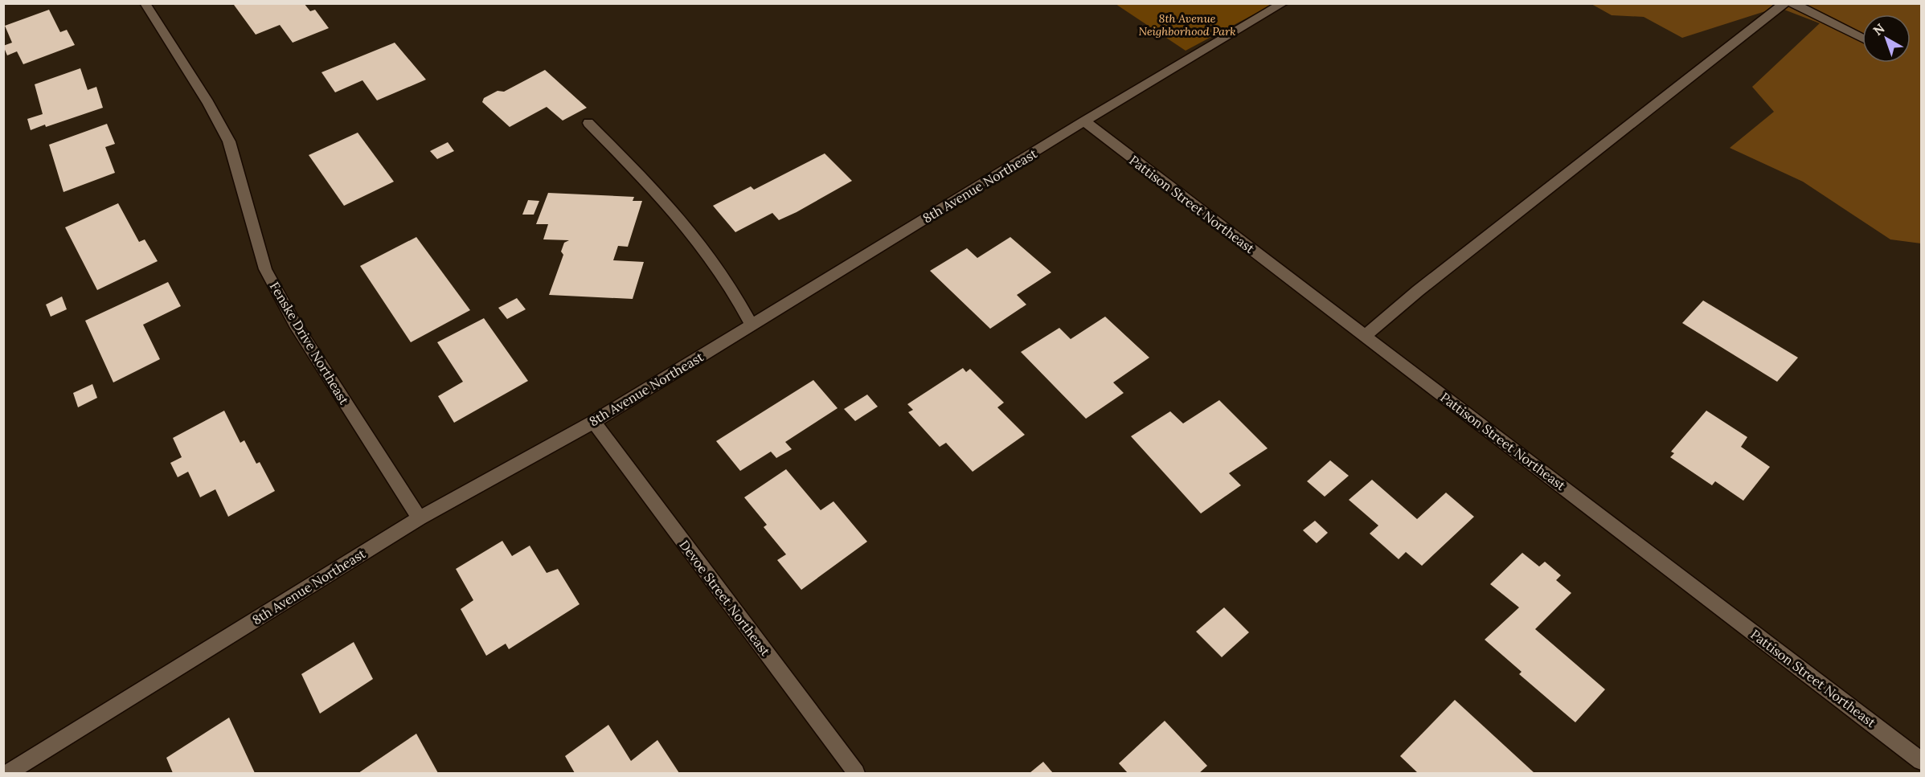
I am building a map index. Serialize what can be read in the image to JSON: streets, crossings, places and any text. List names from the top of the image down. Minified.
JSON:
{"streets":{"street":["8th Avenue Northeast","Pattison Street Northeast","Fenske Drive Northeast","Devoe Street Northeast"]},"crossings":[["8th Avenue Northeast","Pattison Street Northeast"],["8th Avenue Northeast","Fenske Drive Northeast"],["8th Avenue Northeast","Devoe Street Northeast"]],"parks":["8th Avenue Neighborhood Park"],"north":"top left"}
